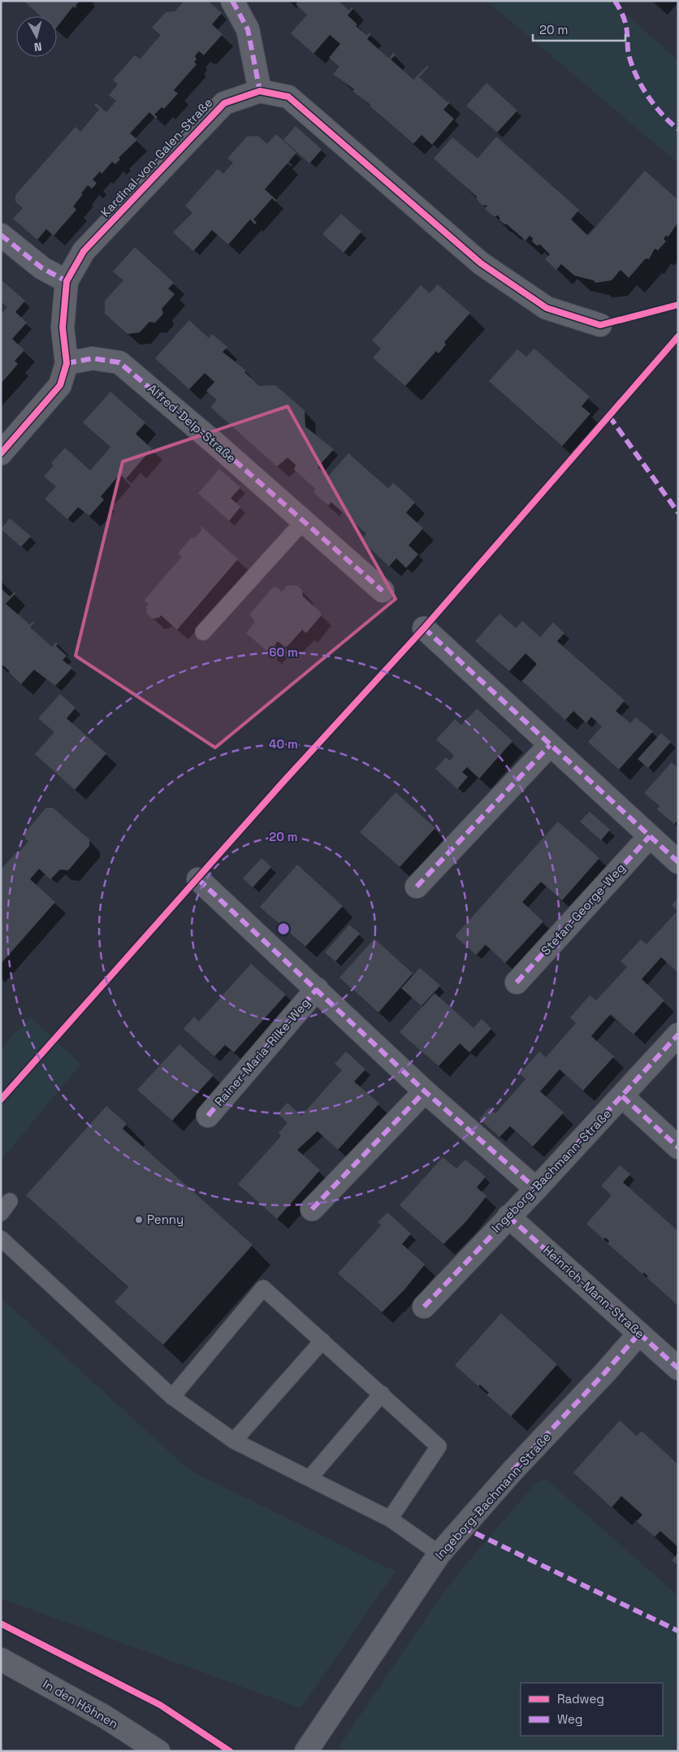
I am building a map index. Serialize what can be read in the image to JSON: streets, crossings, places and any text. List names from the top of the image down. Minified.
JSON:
{"streets":{"street":["Kardinal-von-Galen-Straße","Alfred-Delp-Straße","Stefan-George-Weg","Rainer-Maria-Rilke-Weg","Ingeborg-Bachmann-Straße","Heinrich-Mann-Straße","In den Höhnen"]},"crossings":[["Kardinal-von-Galen-Straße","Alfred-Delp-Straße"],["Rainer-Maria-Rilke-Weg","Ingeborg-Bachmann-Straße"],["Ingeborg-Bachmann-Straße","Heinrich-Mann-Straße"]],"places":["Penny"],"legend":["Radweg","Weg"],"scale_bar":"20 m","north":"bottom","rings":["60 m","40 m","20 m"]}
